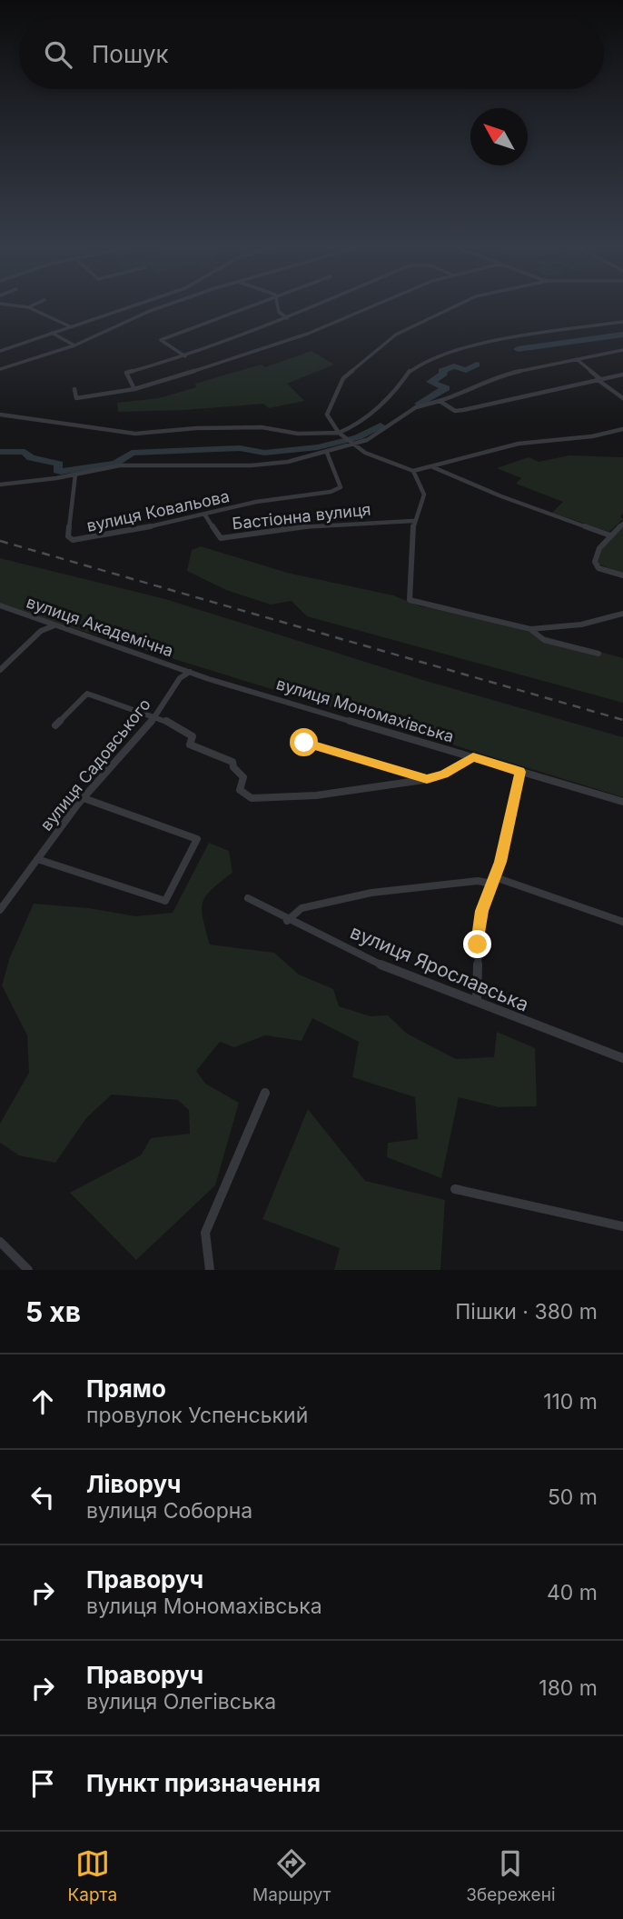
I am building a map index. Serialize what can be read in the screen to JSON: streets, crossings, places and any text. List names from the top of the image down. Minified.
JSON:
{"streets":{"street":["вулиця Ковальова","Бастіонна вулиця","вулиця Академічна","вулиця Мономахівська","вулиця Садовського","вулиця Ярославська"]},"crossings":[["вулиця Ковальова","Бастіонна вулиця"],["вулиця Академічна","вулиця Мономахівська"],["вулиця Академічна","вулиця Садовського"]],"north":"top left","page":{"search":"Пошук","heading":["5 хв","Пішки · 380 m"],"list":[["Прямо","провулок Успенський","110 m"],["Ліворуч","вулиця Соборна","50 m"],["Праворуч","вулиця Мономахівська","40 m"],["Праворуч","вулиця Олегівська","180 m"],"Пункт призначення"],"nav":["Карта","Маршрут","Збережені"]}}
